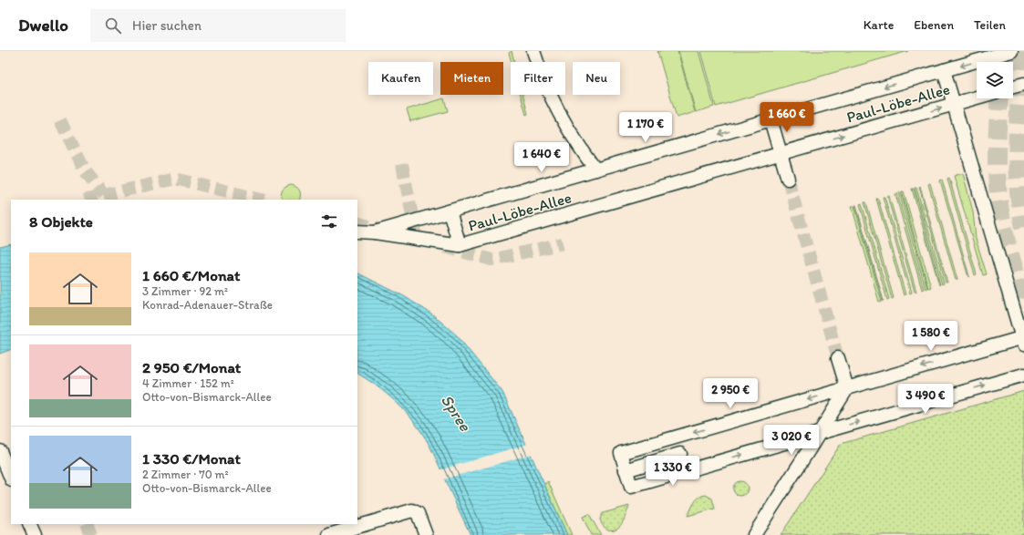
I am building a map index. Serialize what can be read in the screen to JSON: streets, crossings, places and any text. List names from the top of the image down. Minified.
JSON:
{"streets":{"street":["Paul-Löbe-Allee"]},"water":["Spree"],"page":{"header":"Dwello","search":"Hier suchen","nav":["Karte","Ebenen","Teilen"],"chip":["Kaufen","Mieten","Filter","Neu"],"price":["1 660 €","1 170 €","1 640 €","1 580 €","2 950 €","3 490 €","3 020 €","1 330 €"],"heading":"8 Objekte","list":[{"name":"1 660 €/Monat","note":"3 Zimmer · 92 m² · Konrad-Adenauer-Straße"},{"name":"2 950 €/Monat","note":"4 Zimmer · 152 m² · Otto-von-Bismarck-Allee"},{"name":"1 330 €/Monat","note":"2 Zimmer · 70 m² · Otto-von-Bismarck-Allee"}]}}
